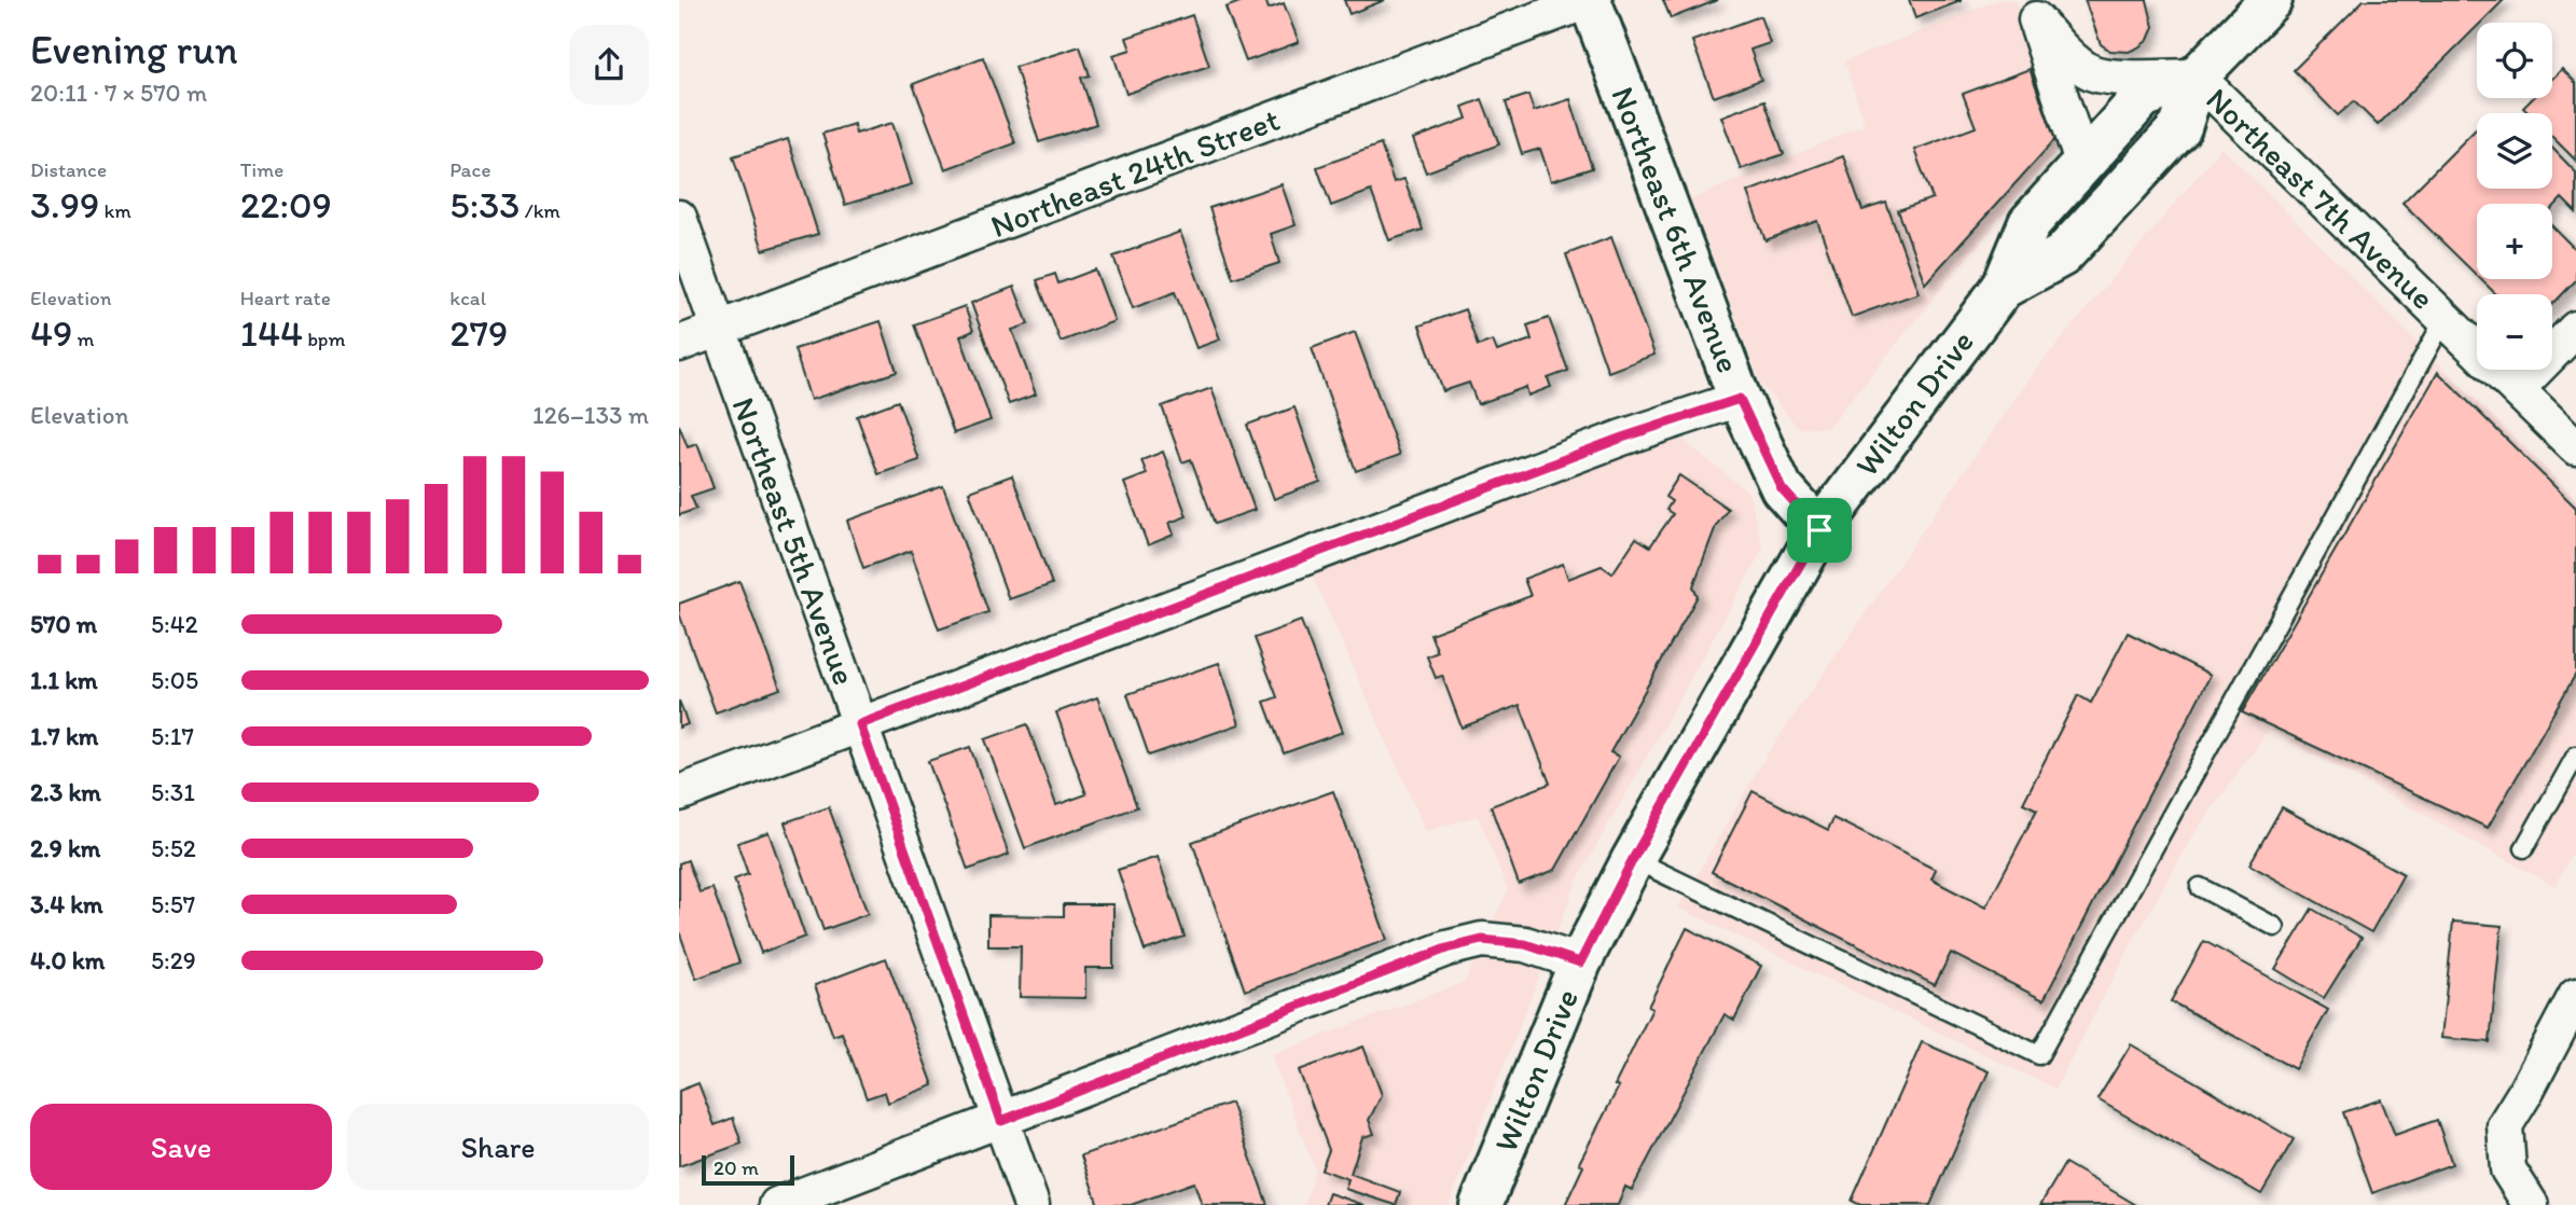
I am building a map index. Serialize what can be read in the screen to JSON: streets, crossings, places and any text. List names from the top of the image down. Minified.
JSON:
{"streets":{"main road":["Northeast 6th Avenue","Wilton Drive"],"street":["Northeast 24th Street","Northeast 7th Avenue","Northeast 5th Avenue"]},"crossings":[["Northeast 24th Street","Northeast 6th Avenue"],["Northeast 24th Street","Northeast 5th Avenue"],["Northeast 7th Avenue","Wilton Drive"],["Northeast 6th Avenue","Wilton Drive"]],"scale_bar":"20 m","page":{"heading":["Evening run","20:11 · 7 × 570 m"],"map_buttons":["+","−"],"stats":[["Distance","3.99 km"],["Time","22:09"],["Pace","5:33 /km"],["Elevation","49 m"],["Heart rate","144 bpm"],["kcal","279"]],"chart":["Elevation","126–133 m"],"list":[{"name":"570 m","note":"5:42"},{"name":"1.1 km","note":"5:05"},{"name":"1.7 km","note":"5:17"},{"name":"2.3 km","note":"5:31"},{"name":"2.9 km","note":"5:52"},{"name":"3.4 km","note":"5:57"},{"name":"4.0 km","note":"5:29"}],"buttons":["Save","Share"],"scale":"20 m"}}
